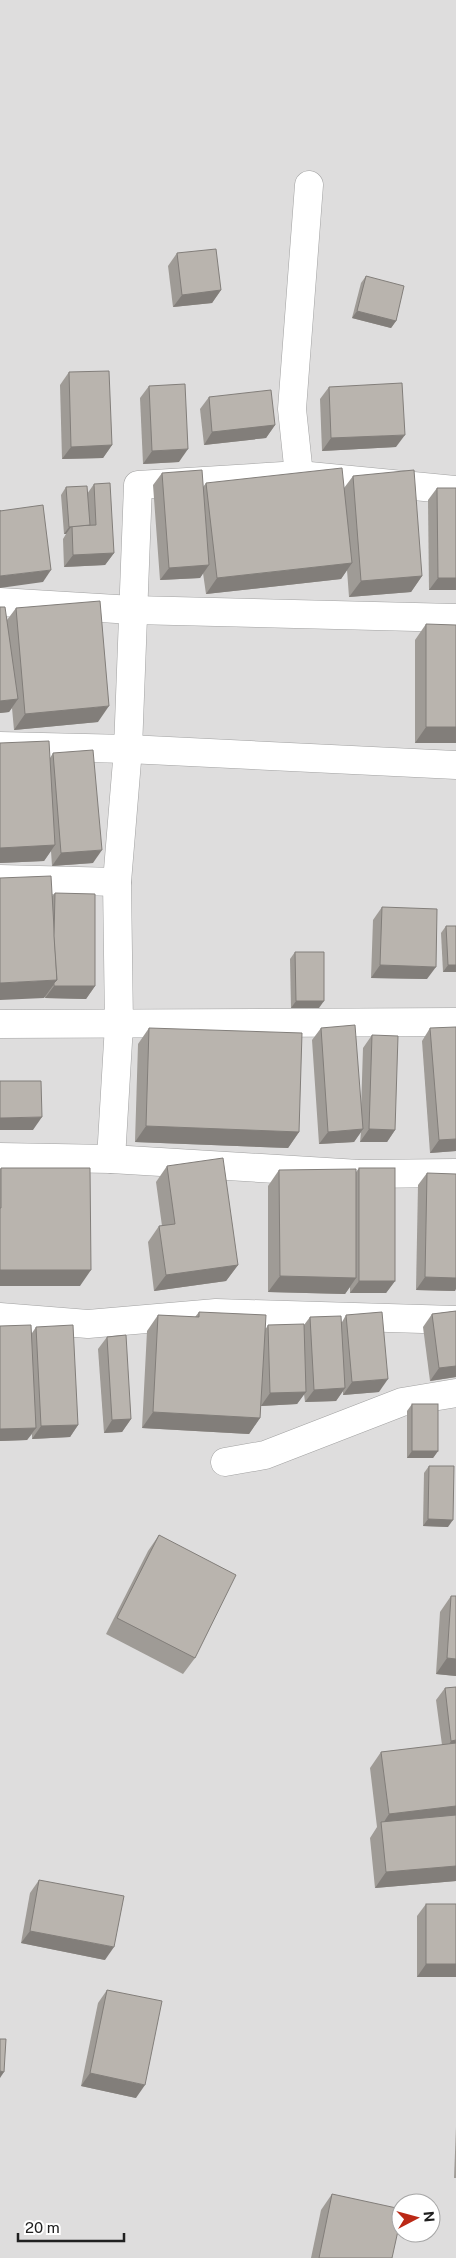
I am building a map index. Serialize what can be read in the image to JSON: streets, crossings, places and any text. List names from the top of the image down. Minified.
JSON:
{"scale_bar":"20 m","north":"right"}
